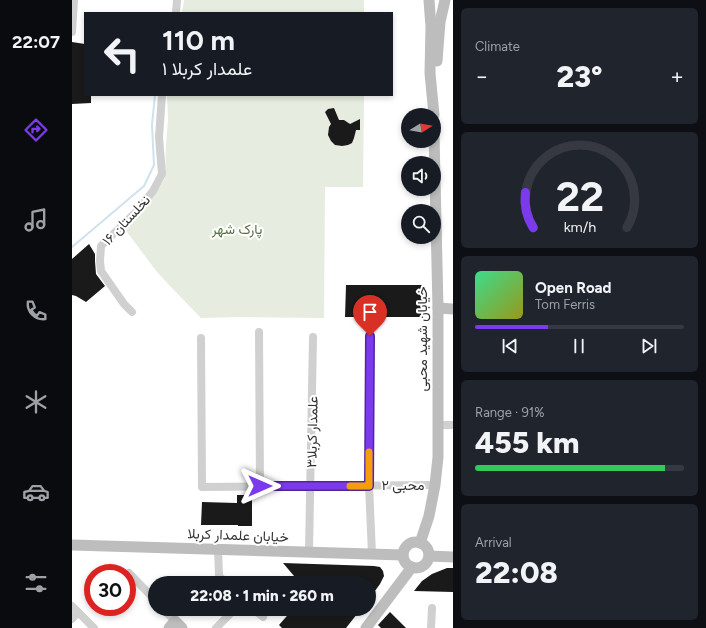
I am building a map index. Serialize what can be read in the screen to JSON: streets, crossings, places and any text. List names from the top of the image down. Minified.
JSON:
{"streets":{"main road":["خیابان شهید محبی","خیابان علمدار کربلا"],"street":["نخلستان ۱۶","علمدار کربلا۳","محبی ۲"]},"crossings":[["خیابان شهید محبی","محبی ۲"],["خیابان شهید محبی","خیابان علمدار کربلا"],["علمدار کربلا۳","محبی ۲"],["علمدار کربلا۳","خیابان علمدار کربلا"]],"parks":["پارک شهر"],"north":"right","page":{"tabs":"22:07","tile":["Climate",["Range · 91%","455 km"],["Arrival","22:08"]],"turn":["110 m","علمدار کربلا ۱"],"heat":["−","23°","+"],"song":["Open Road","Tom Ferris"],"limit":"30","trip":"22:08 · 1 min · 260 m","gauge":["22","km/h"]}}
